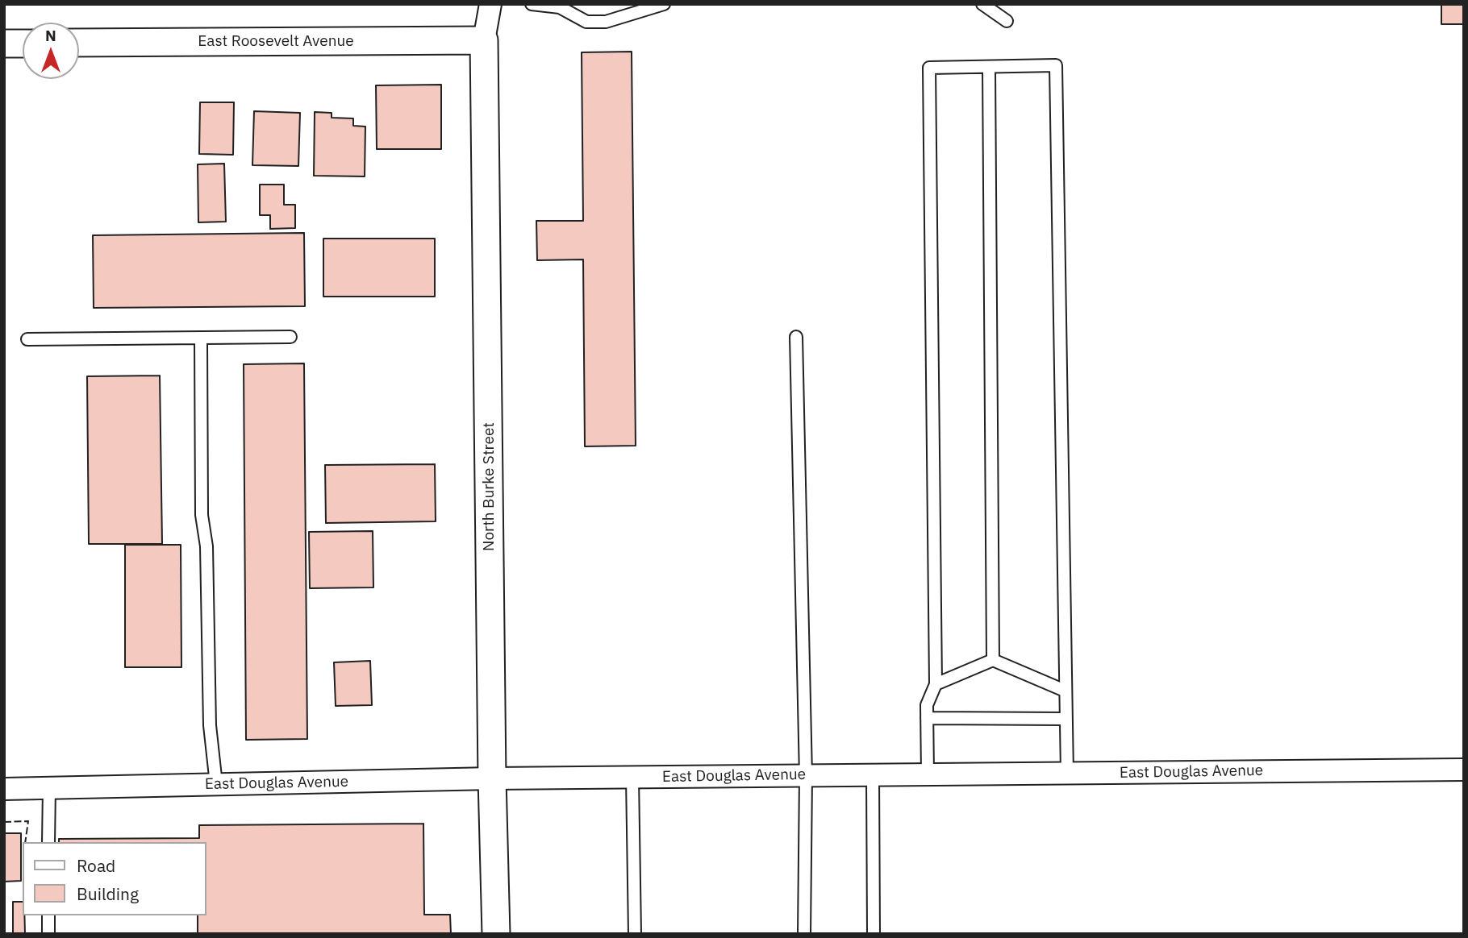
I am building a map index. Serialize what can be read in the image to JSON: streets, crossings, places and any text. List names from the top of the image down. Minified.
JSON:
{"streets":{"street":["East Roosevelt Avenue","North Burke Street","East Douglas Avenue"]},"crossings":[["East Roosevelt Avenue","North Burke Street"],["North Burke Street","East Douglas Avenue"]],"legend":["Road","Building"],"north":"top"}
